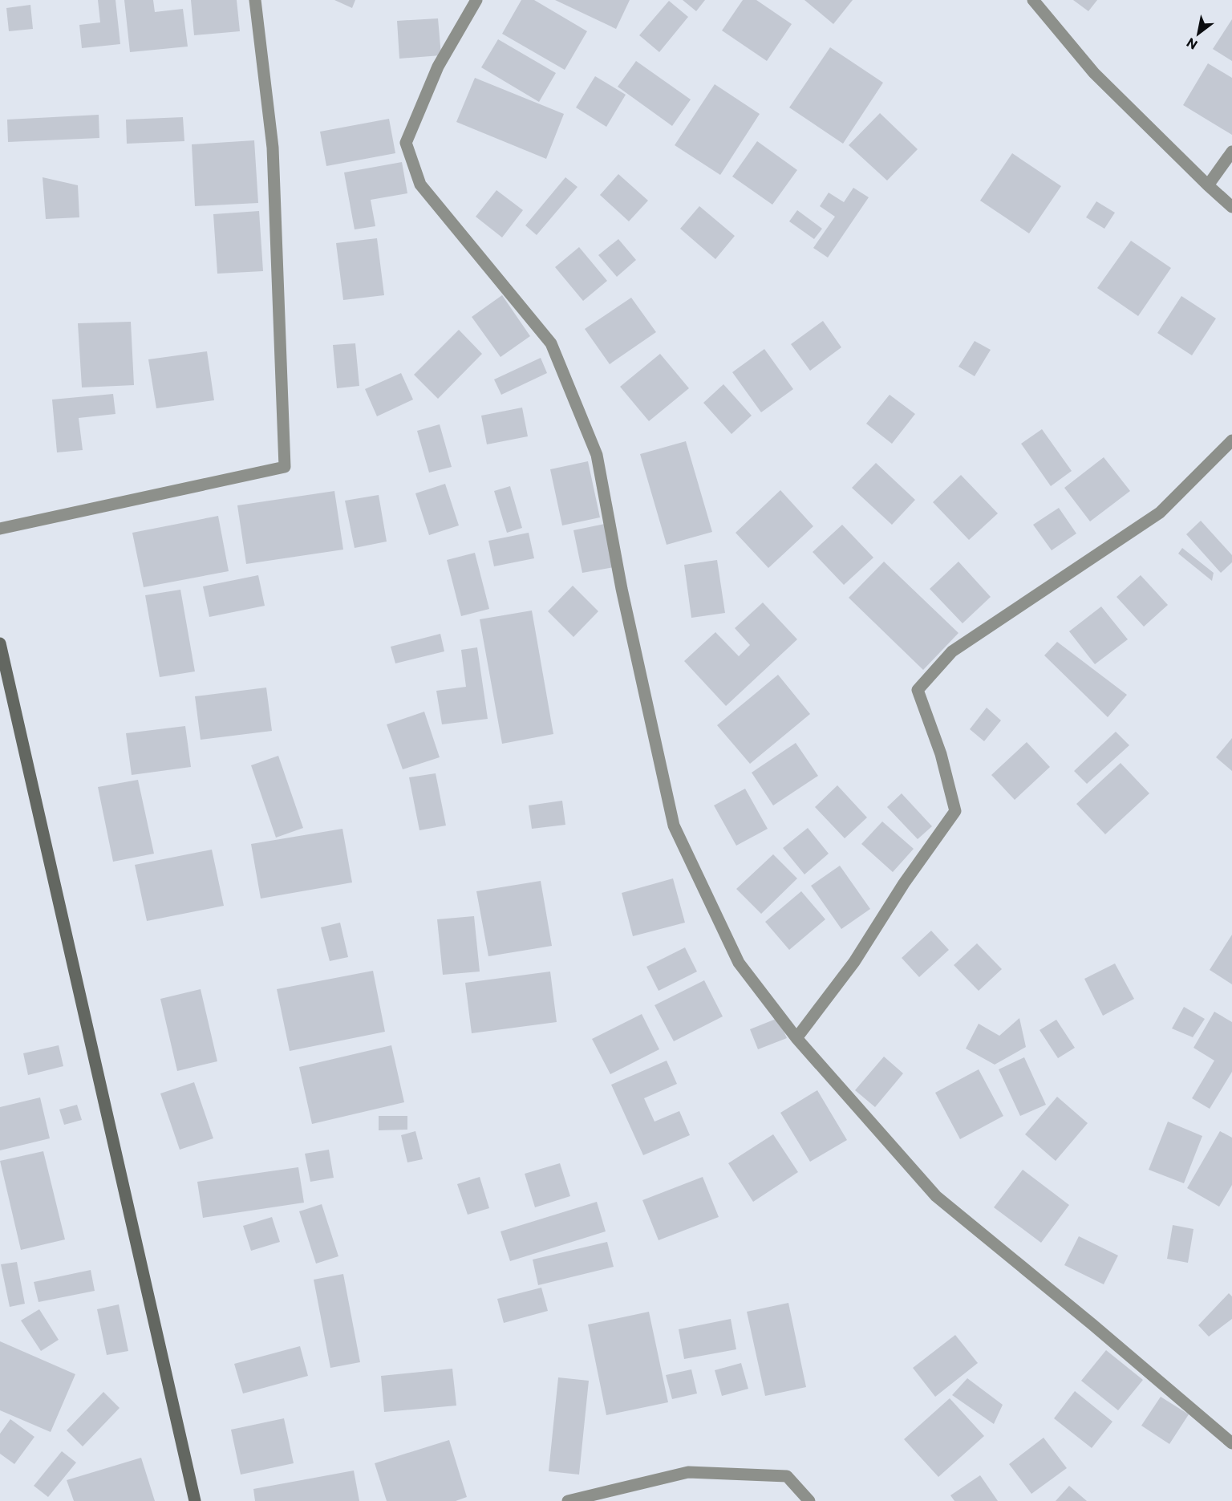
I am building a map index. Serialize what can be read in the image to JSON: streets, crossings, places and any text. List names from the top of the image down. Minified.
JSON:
{"north":"bottom left"}
